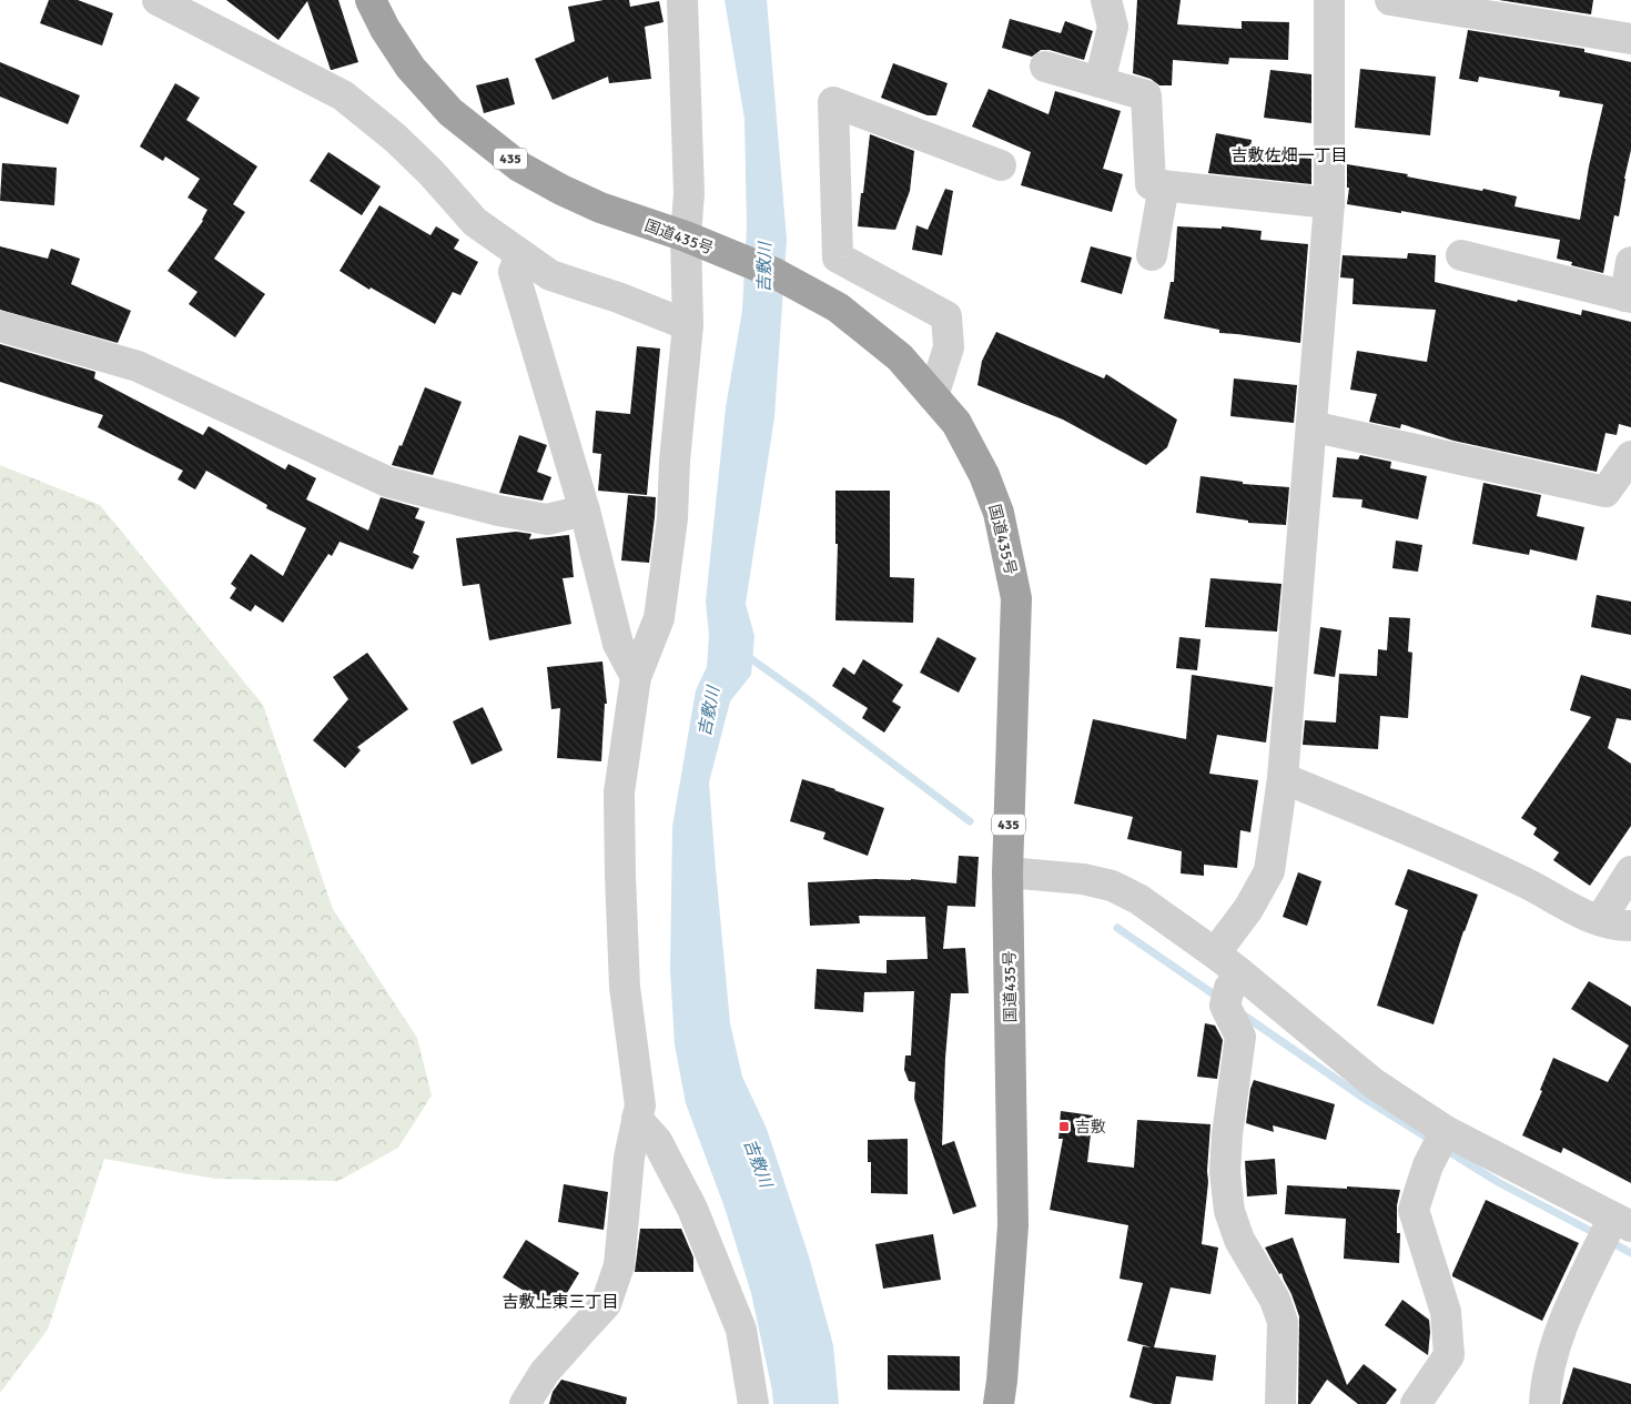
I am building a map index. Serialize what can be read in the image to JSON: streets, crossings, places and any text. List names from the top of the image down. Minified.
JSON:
{"streets":{"highway":["435","国道435号"]},"districts":["吉敷佐畑一丁目","吉敷上東三丁目"],"water":["吉敷川"],"places":{"transit":["吉敷"]}}
